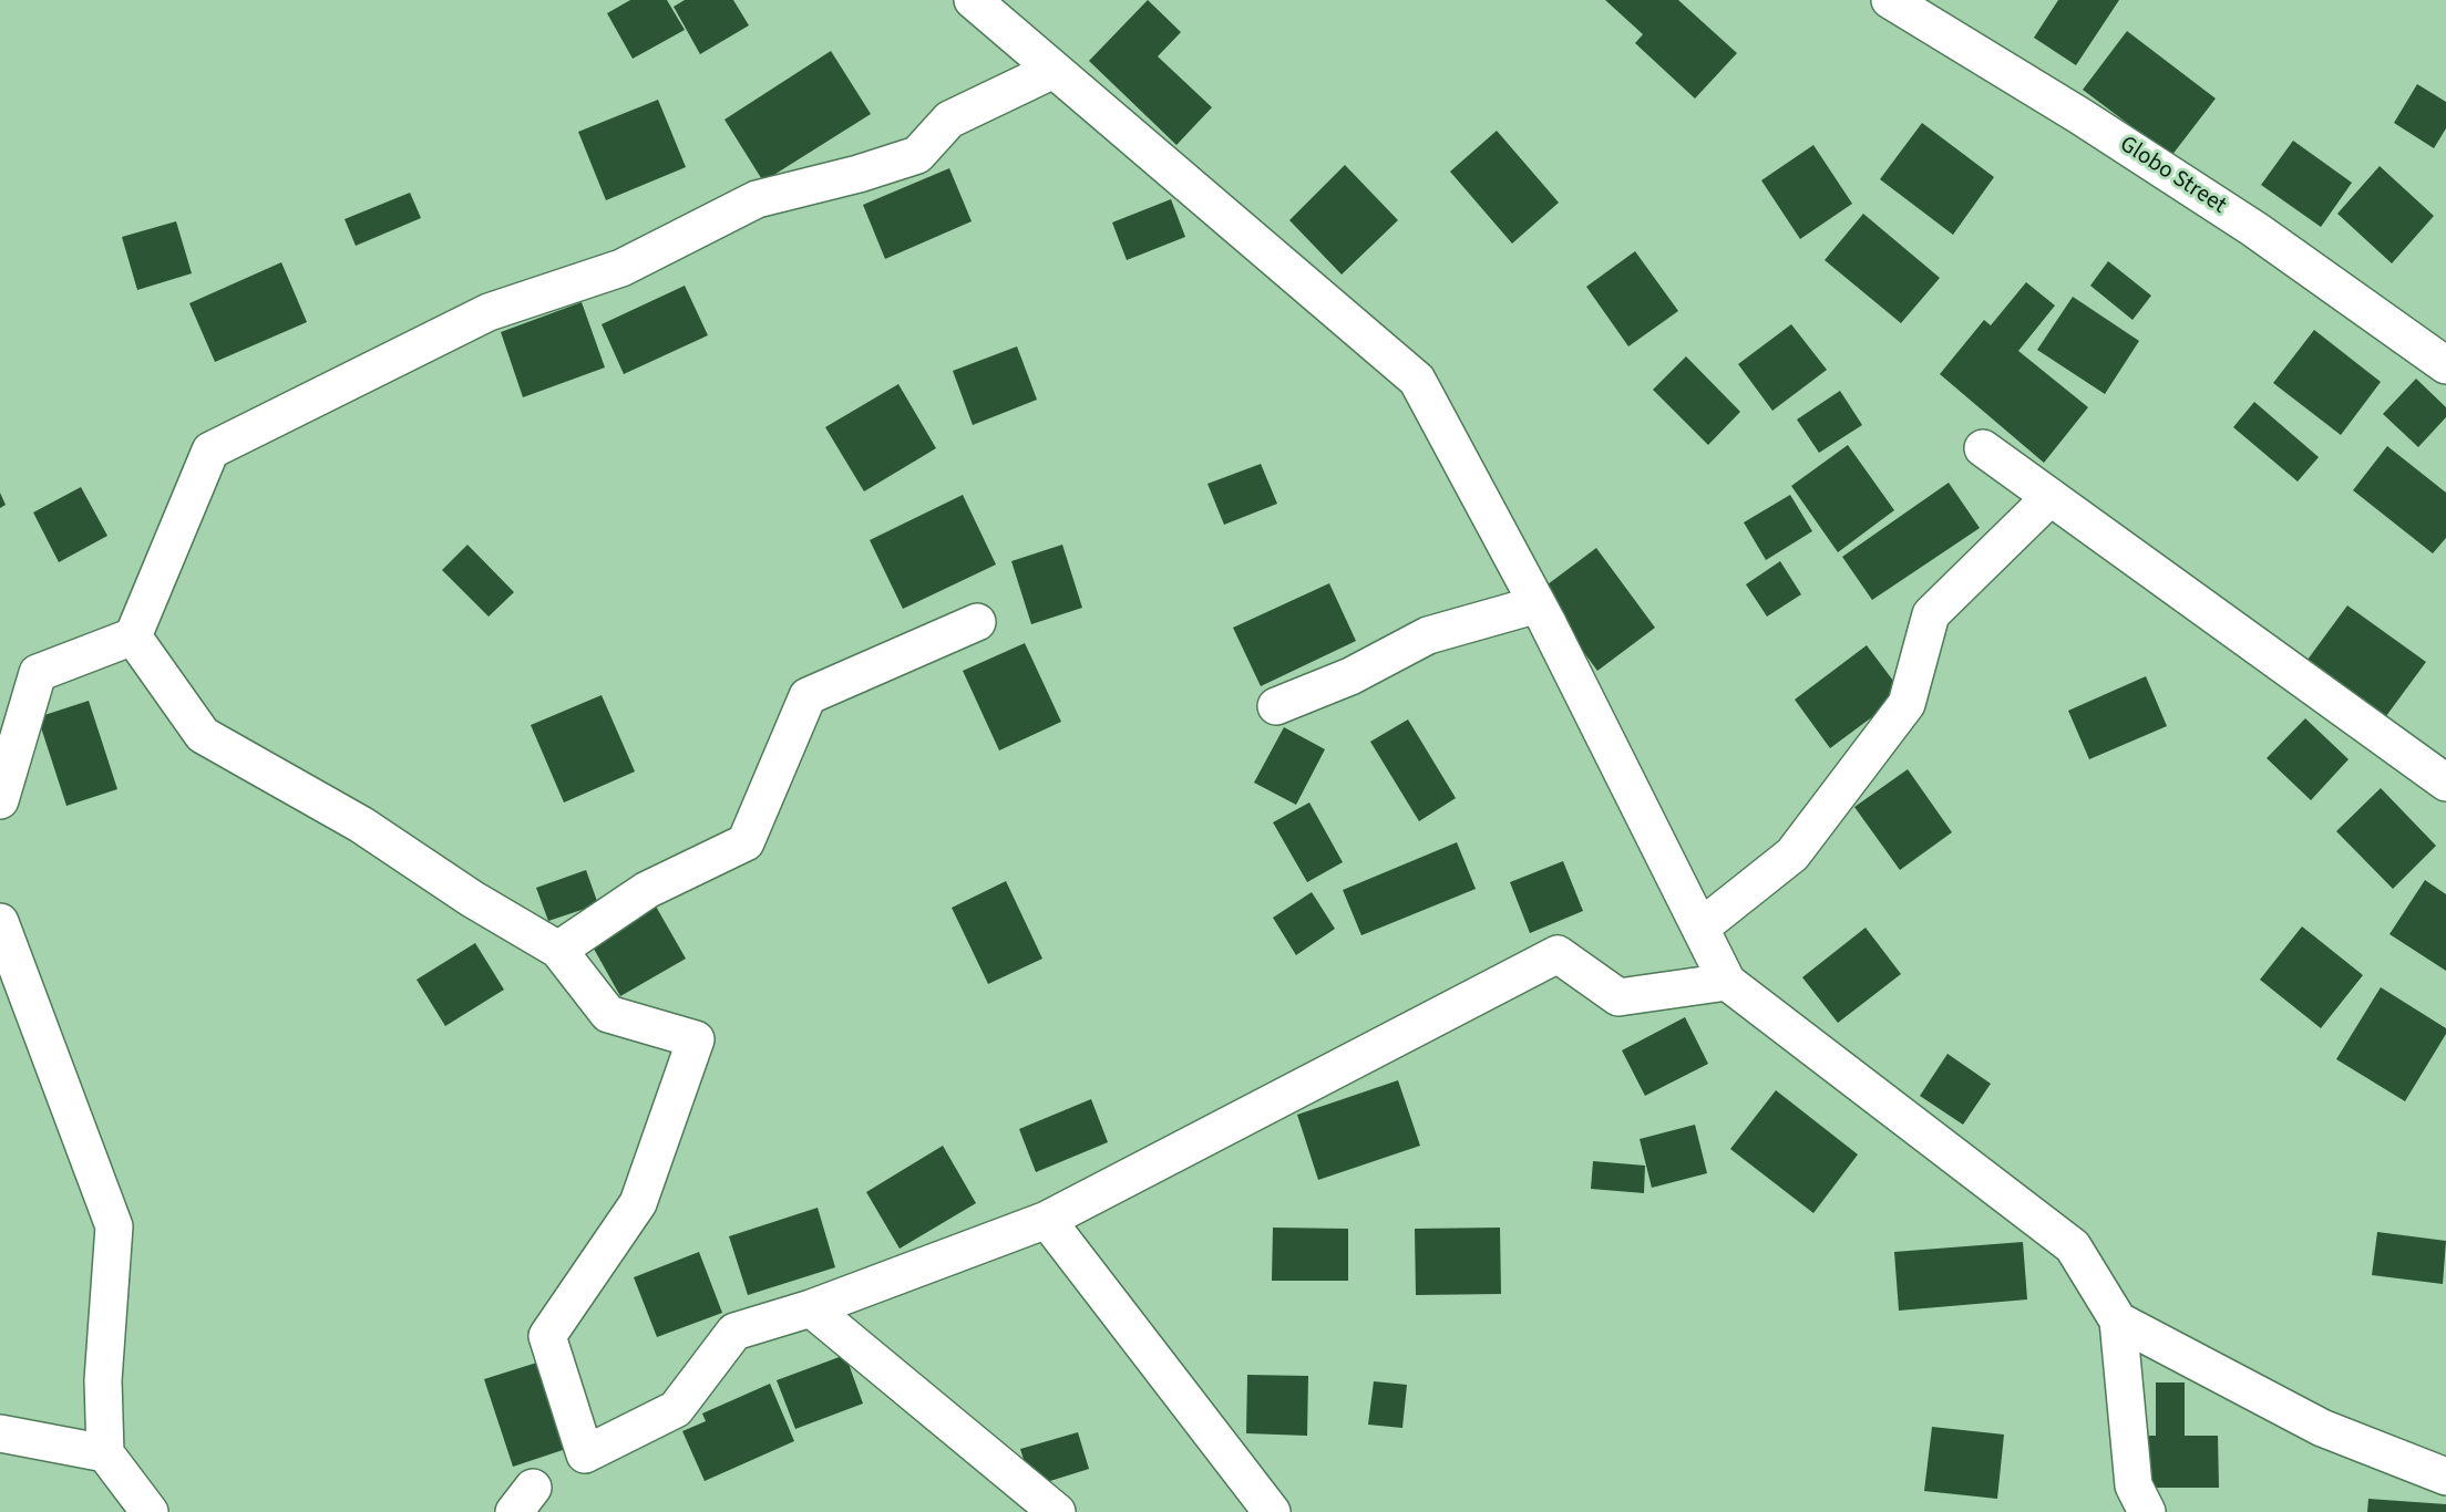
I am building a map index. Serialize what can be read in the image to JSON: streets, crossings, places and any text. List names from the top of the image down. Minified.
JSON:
{"streets":{"street":["Globo Street"]}}
